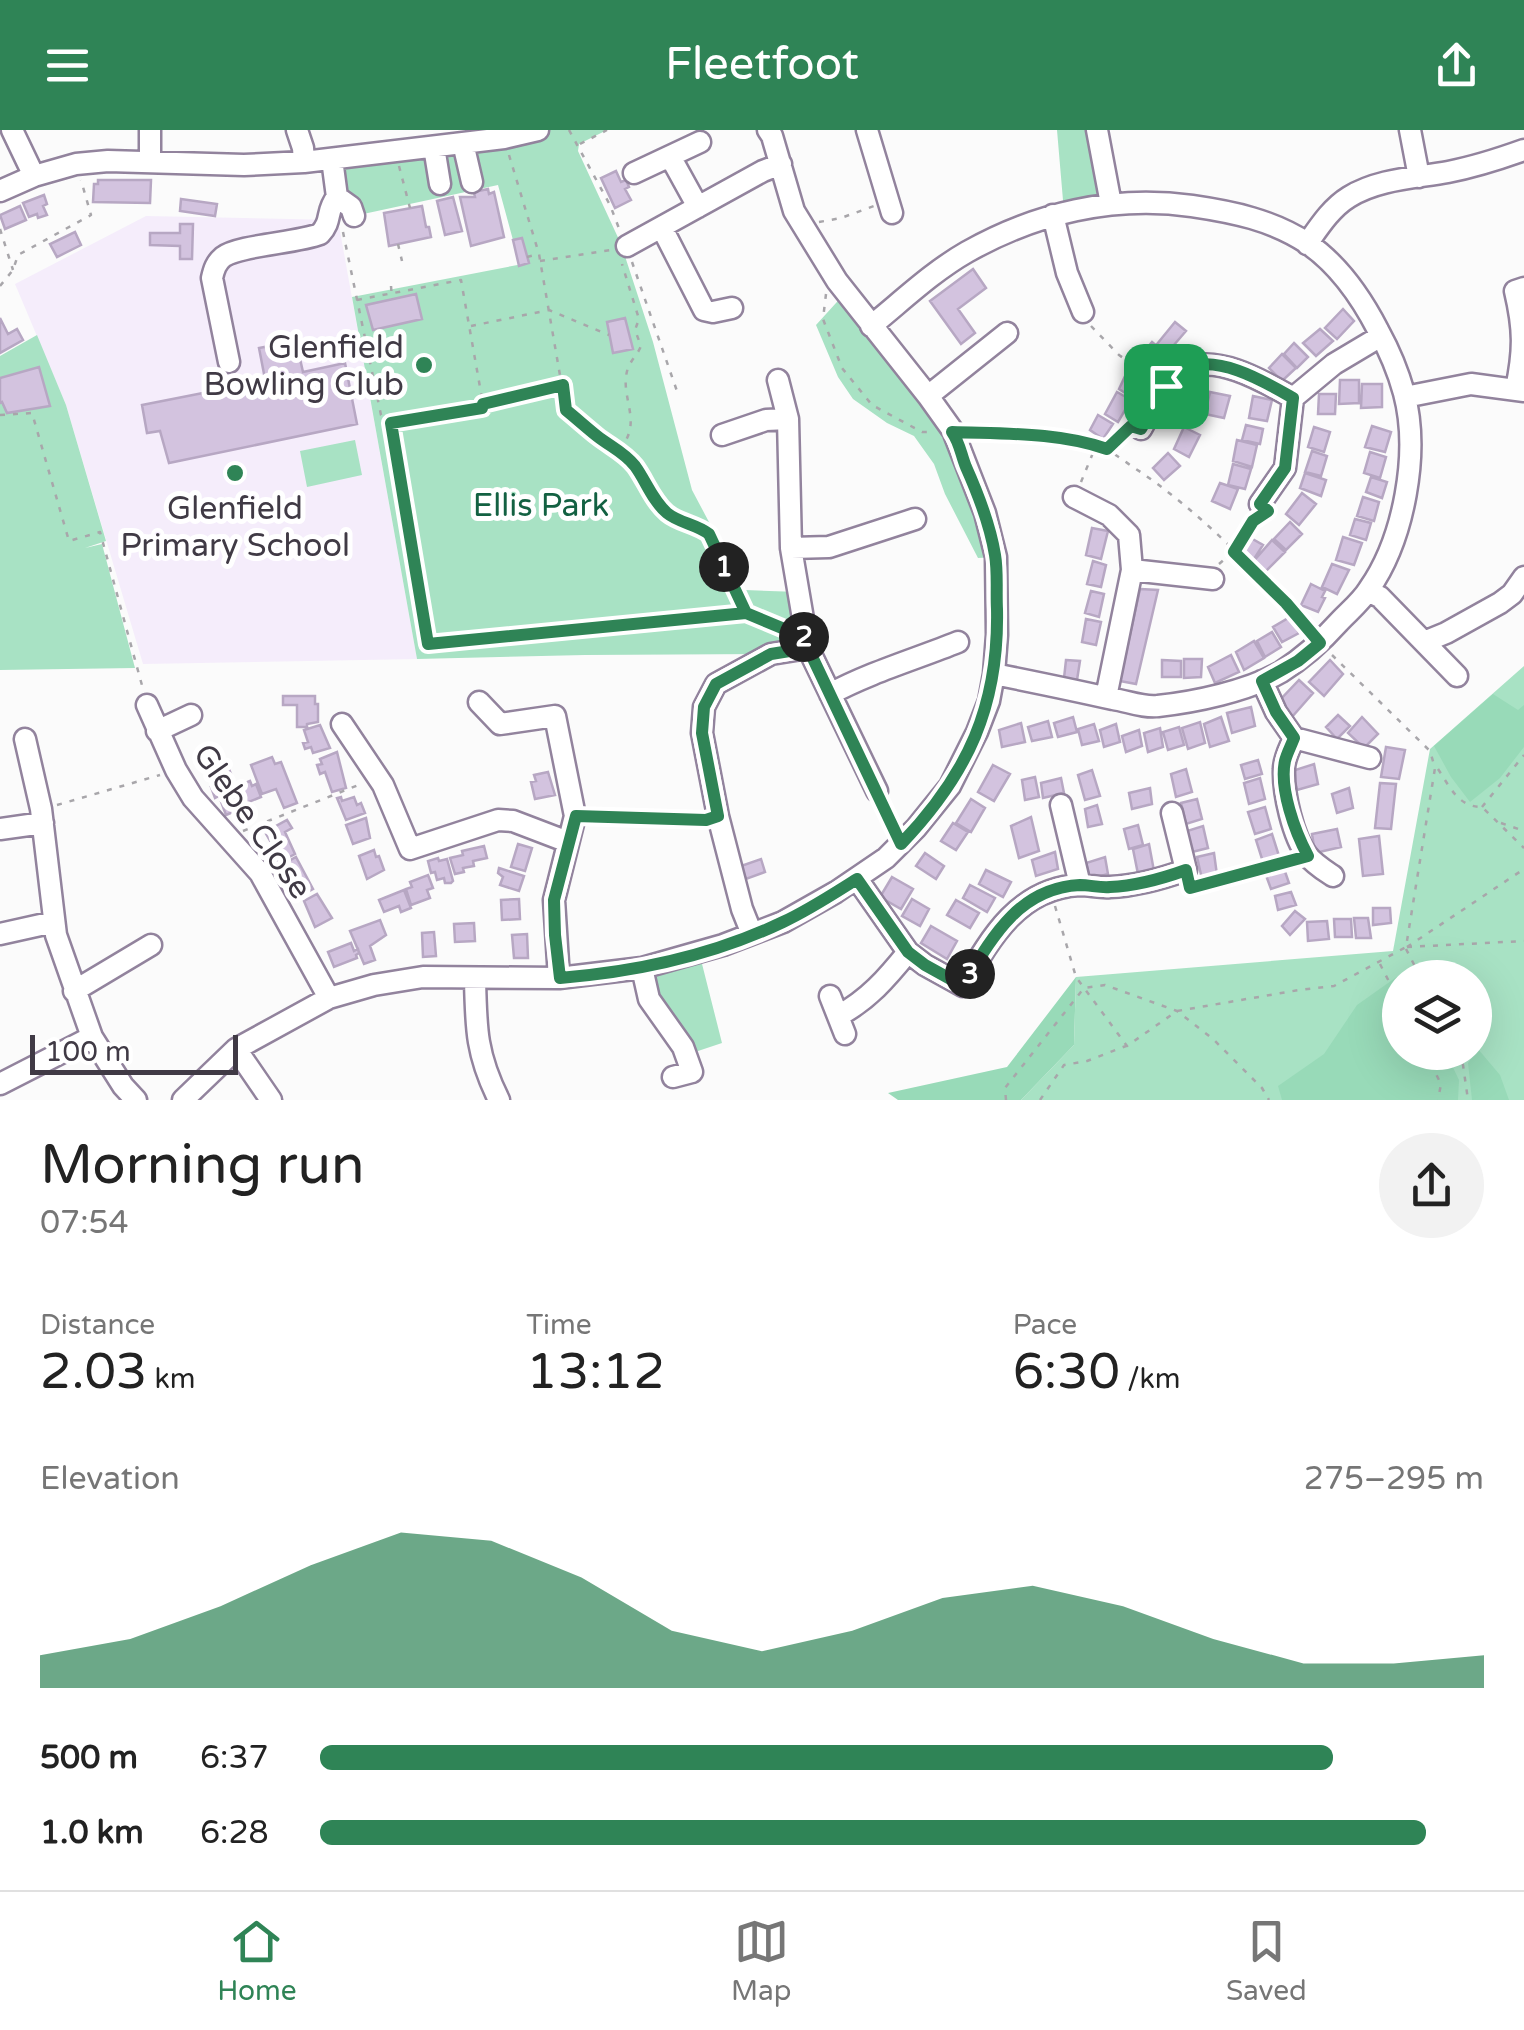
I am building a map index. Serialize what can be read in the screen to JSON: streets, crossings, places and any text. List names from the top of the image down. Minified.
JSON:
{"streets":{"street":["Glebe Close"]},"parks":["Ellis Park"],"places":["Glenfield Bowling Club","Glenfield Primary School"],"scale_bar":"100 m","page":{"header":"Fleetfoot","pins":["1","2","3"],"scale":"100 m","heading":["Morning run","07:54"],"stats":[["Distance","2.03 km"],["Time","13:12"],["Pace","6:30 /km"]],"chart":["Elevation","275–295 m"],"list":[{"name":"500 m","note":"6:37"},{"name":"1.0 km","note":"6:28"}],"tabs":["Home","Map","Saved"]}}
